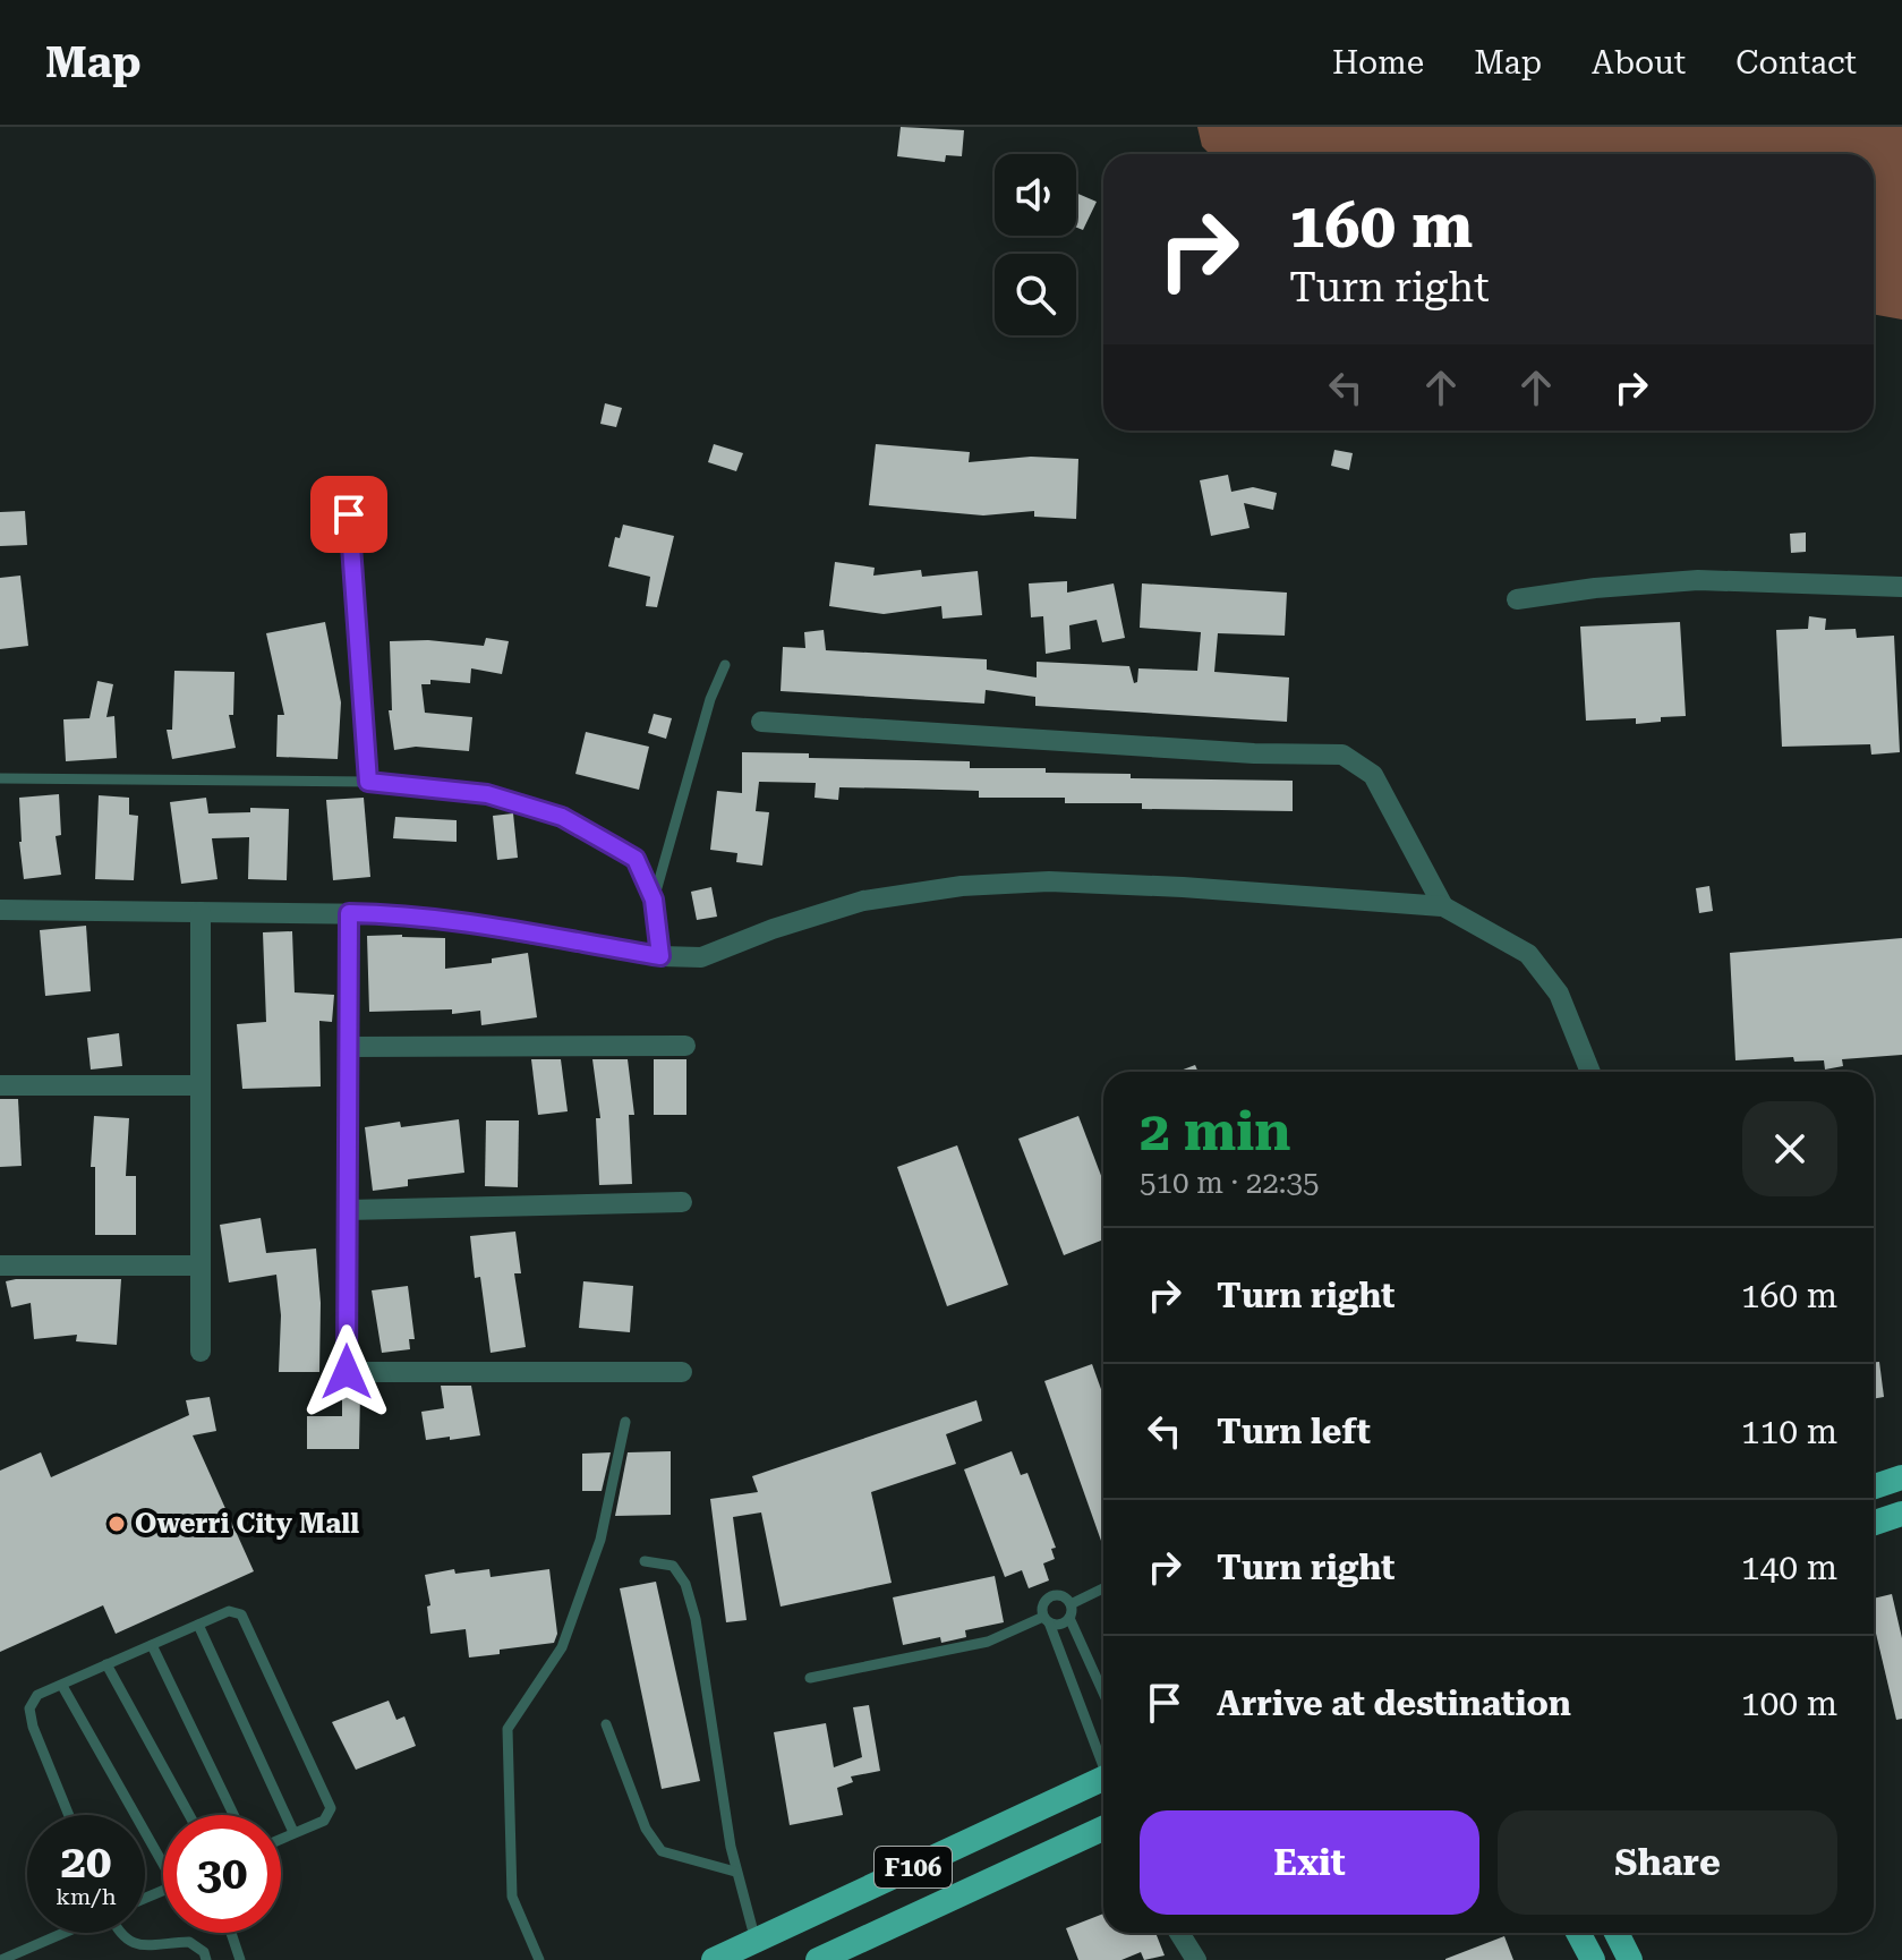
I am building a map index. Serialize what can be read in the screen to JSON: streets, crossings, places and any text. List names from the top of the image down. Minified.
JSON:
{"streets":{"main road":["F106"]},"places":["Owerri City Mall"],"page":{"header":"Map","nav":["Home","Map","About","Contact"],"turn":["160 m","Turn right"],"heading":["2 min","510 m · 22:35"],"list":[{"name":"Turn right","value":"160 m"},{"name":"Turn left","value":"110 m"},{"name":"Turn right","value":"140 m"},{"name":"Arrive at destination","value":"100 m"}],"buttons":["Exit","Share"],"speed":"20 km/h","limit":"30"}}
